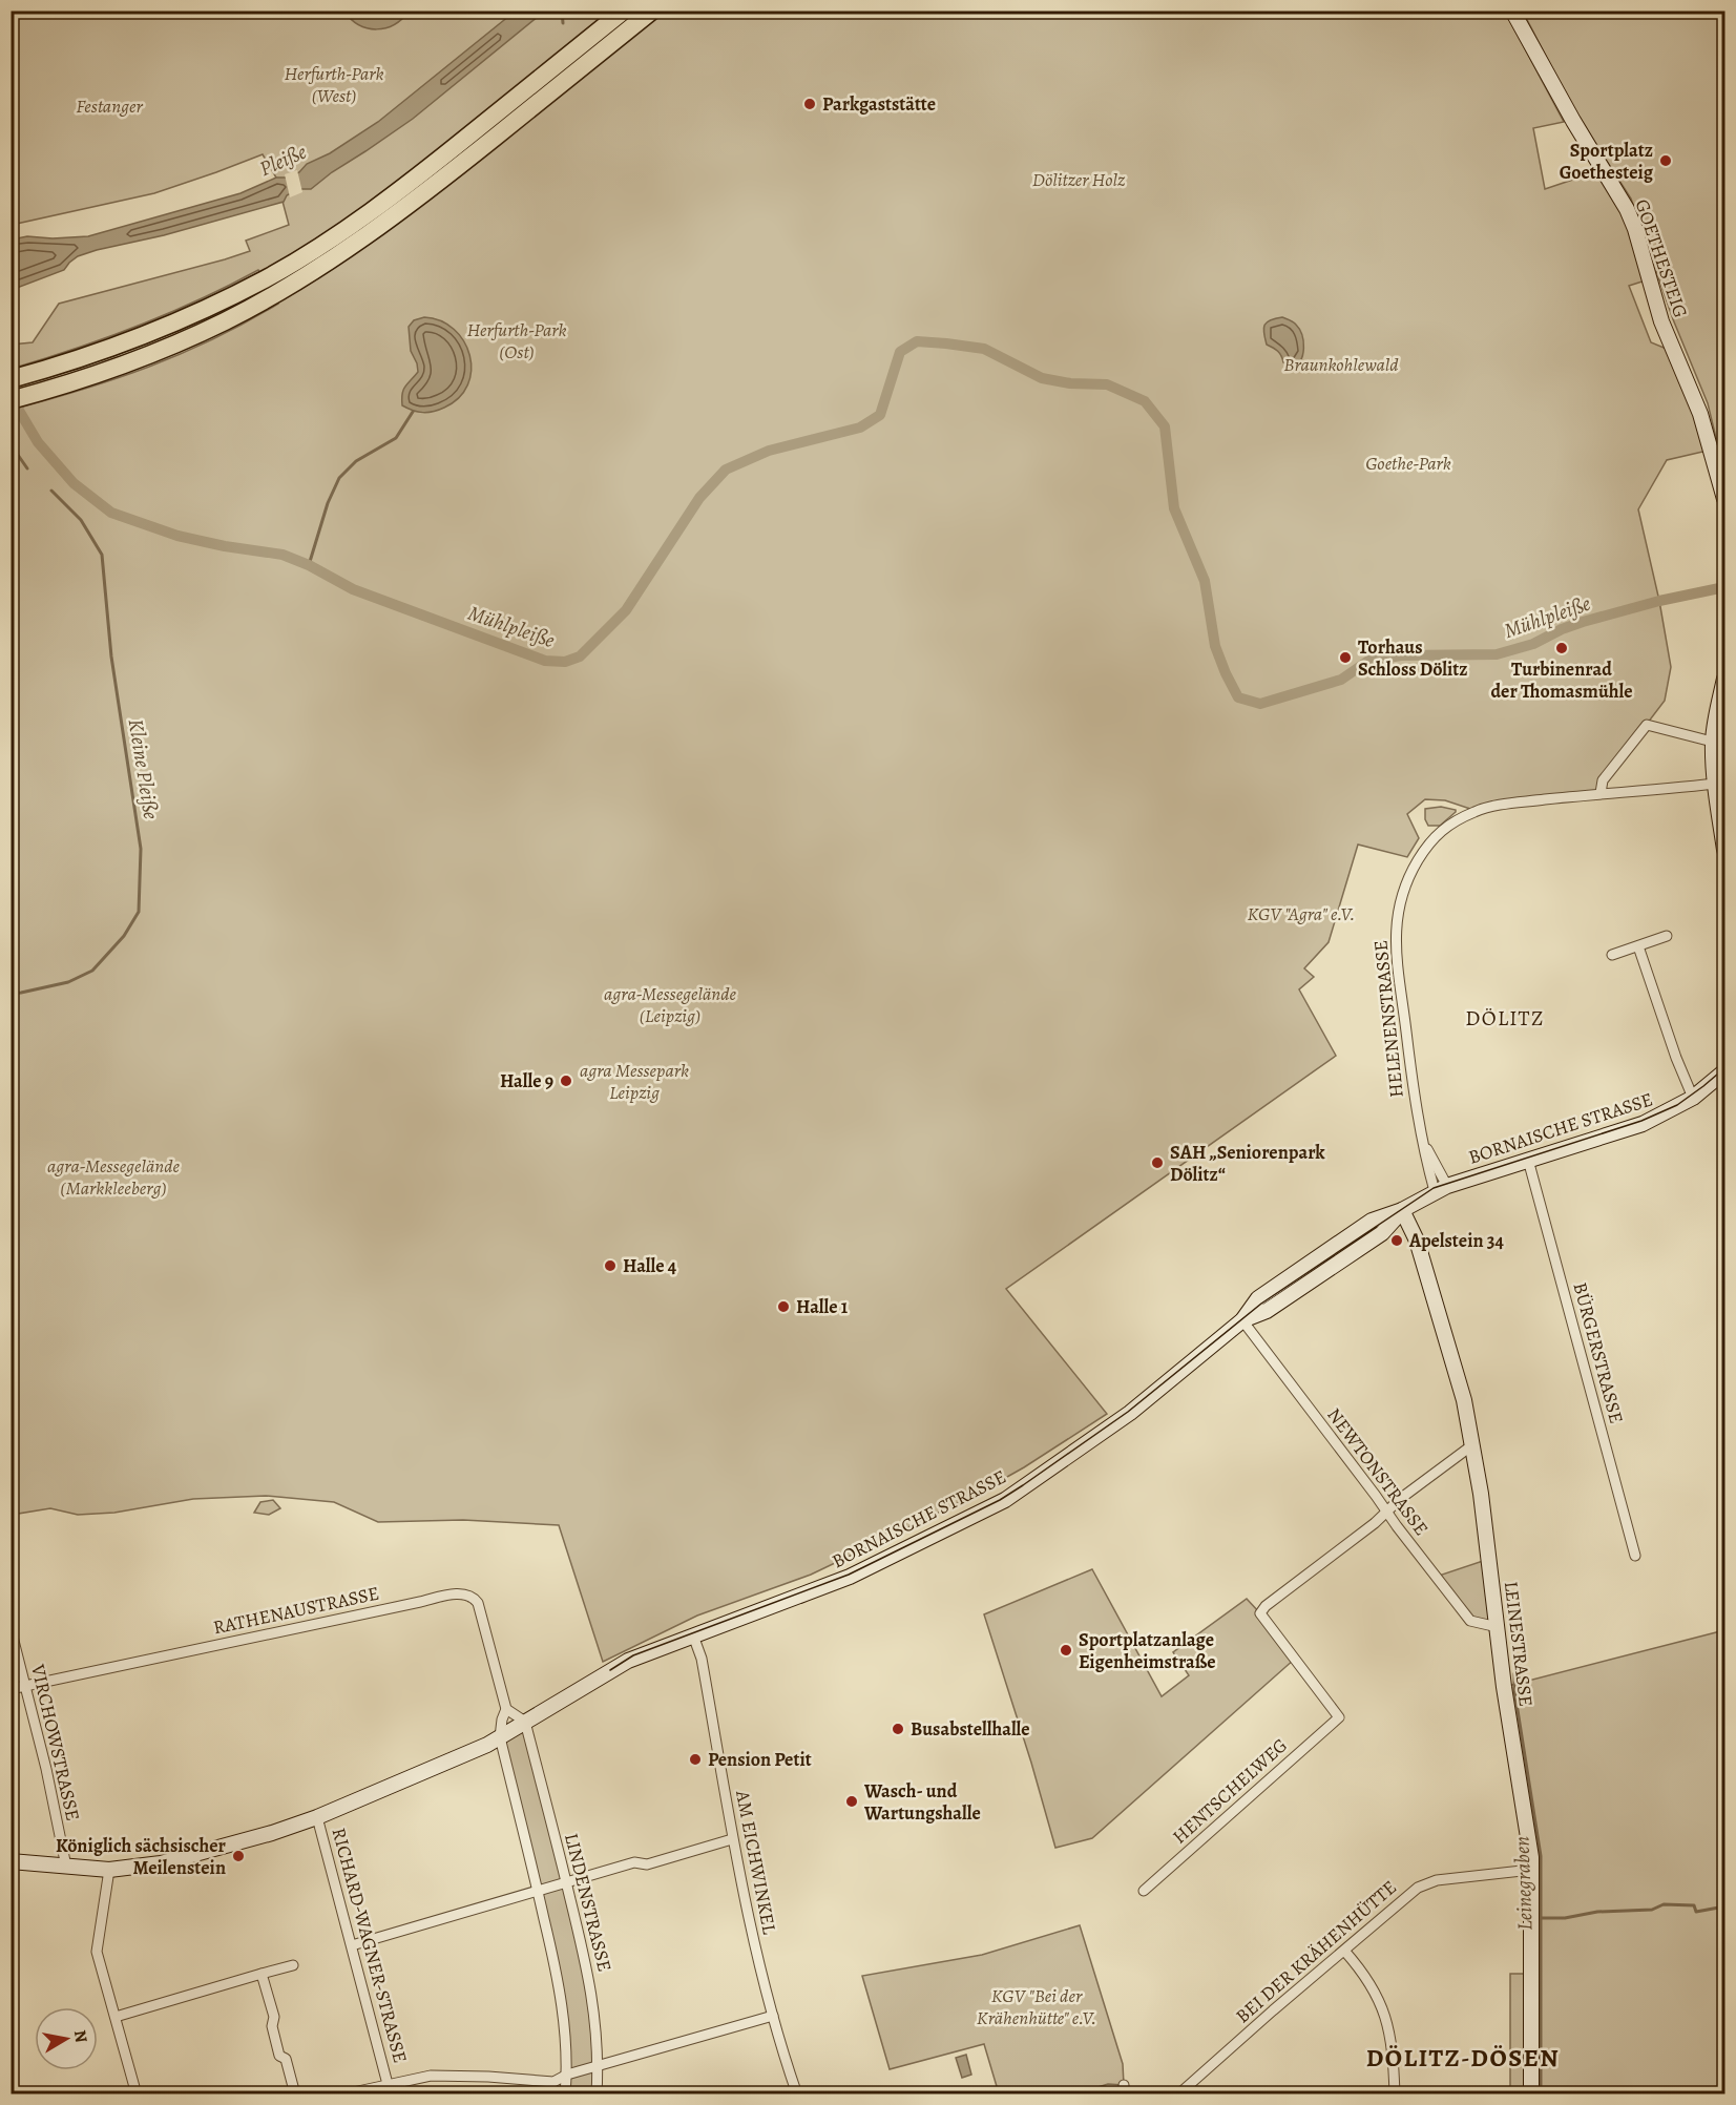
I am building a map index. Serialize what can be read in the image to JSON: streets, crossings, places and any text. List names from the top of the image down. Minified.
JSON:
{"streets":{"main road":["GOETHESTEIG","BORNAISCHE STRASSE","LEINESTRASSE"],"street":["HELENENSTRASSE","BÜRGERSTRASSE","NEWTONSTRASSE","RATHENAUSTRASSE","VIRCHOWSTRASSE","HENTSCHELWEG","AM EICHWINKEL","LINDENSTRASSE","RICHARD-WAGNER-STRASSE","BEI DER KRÄHENHÜTTE"]},"crossings":[["HELENENSTRASSE","BORNAISCHE STRASSE"],["BORNAISCHE STRASSE","BÜRGERSTRASSE"],["BORNAISCHE STRASSE","NEWTONSTRASSE"],["BORNAISCHE STRASSE","RATHENAUSTRASSE"],["BORNAISCHE STRASSE","LEINESTRASSE"],["BORNAISCHE STRASSE","VIRCHOWSTRASSE"],["BORNAISCHE STRASSE","AM EICHWINKEL"],["BORNAISCHE STRASSE","LINDENSTRASSE"],["BORNAISCHE STRASSE","RICHARD-WAGNER-STRASSE"],["NEWTONSTRASSE","LEINESTRASSE"],["NEWTONSTRASSE","HENTSCHELWEG"],["RATHENAUSTRASSE","VIRCHOWSTRASSE"],["LEINESTRASSE","BEI DER KRÄHENHÜTTE"]],"districts":["DÖLITZ","DÖLITZ-DÖSEN"],"water":["Pleiße","Mühlpleiße","Kleine Pleiße","Leinegraben"],"parks":["Herfurth-Park (West)","Festanger","Dölitzer Holz","Herfurth-Park (Ost)","Braunkohlewald","Goethe-Park","KGV \"Agra\" e.V.","agra-Messegelände (Leipzig)","agra Messepark Leipzig","agra-Messegelände (Markkleeberg)","KGV \"Bei der Krähenhütte\" e.V."],"places":["Parkgaststätte","Sportplatz Goethesteig","Turbinenrad der Thomasmühle","Torhaus Schloss Dölitz","Halle 9","SAH „Seniorenpark Dölitz“","Apelstein 34","Halle 4","Halle 1","Sportplatzanlage Eigenheimstraße","Busabstellhalle","Pension Petit","Wasch- und Wartungshalle","Königlich sächsischer Meilenstein"],"north":"right"}
